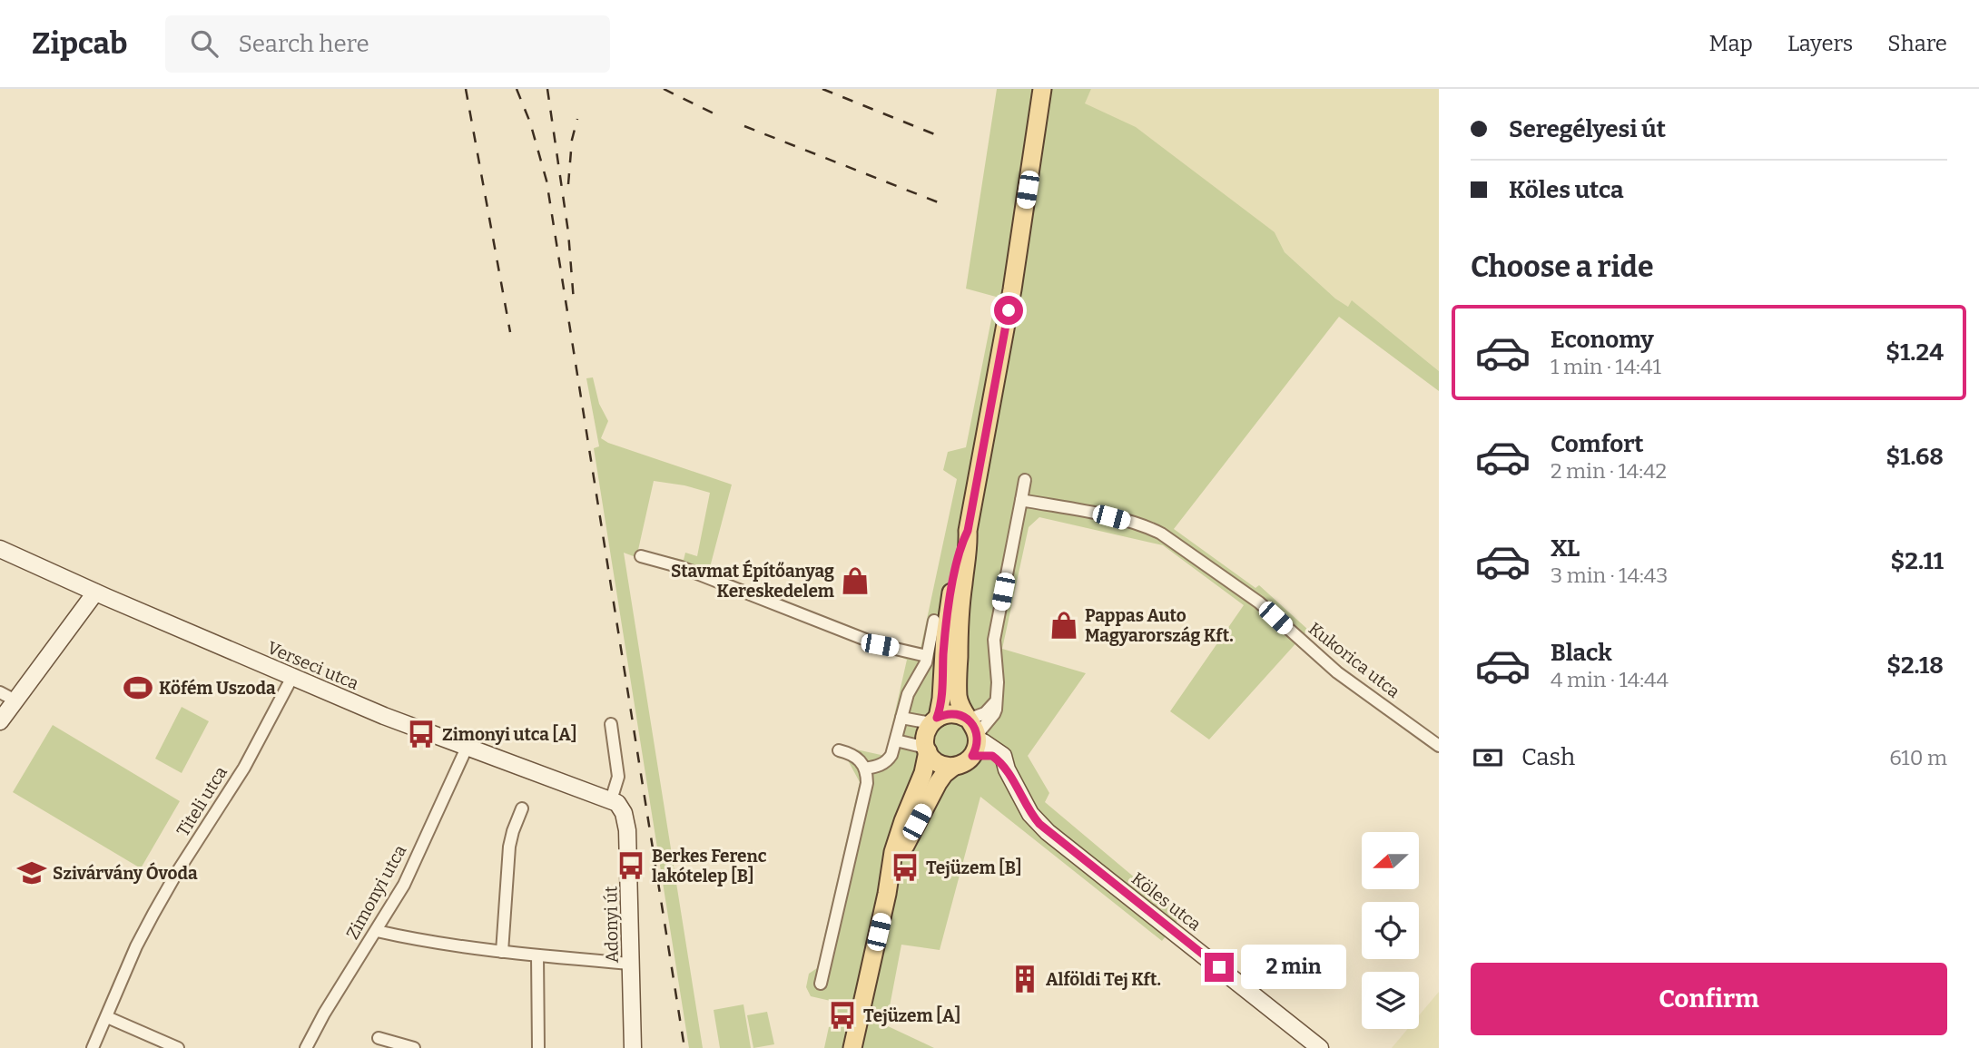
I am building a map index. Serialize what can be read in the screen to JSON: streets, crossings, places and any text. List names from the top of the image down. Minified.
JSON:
{"streets":{"street":["Kukorica utca","Verseci utca","Titeli utca","Zimonyi utca","Köles utca","Adonyi út"]},"crossings":[["Verseci utca","Titeli utca"],["Verseci utca","Zimonyi utca"],["Verseci utca","Adonyi út"]],"places":{"shop":["Stavmat Építőanyag Kereskedelem","Pappas Auto Magyarország Kft."],"sports":["Köfém Uszoda"],"bus stop":["Zimonyi utca [A]","Berkes Ferenc lakótelep [B]","Tejüzem [B]","Tejüzem [A]"],"school or university":["Szivárvány Óvoda"],"building":["Alföldi Tej Kft."]},"north":"left","page":{"header":"Zipcab","search":"Search here","nav":["Map","Layers","Share"],"banner":["Seregélyesi út","Köles utca"],"heading":"Choose a ride","list":[{"name":"Economy","note":"1 min · 14:41","value":"$1.24"},{"name":"Comfort","note":"2 min · 14:42","value":"$1.68"},{"name":"XL","note":"3 min · 14:43","value":"$2.11"},{"name":"Black","note":"4 min · 14:44","value":"$2.18"}],"pay":["Cash","610 m"],"bubble":"2 min","buttons":"Confirm"}}
